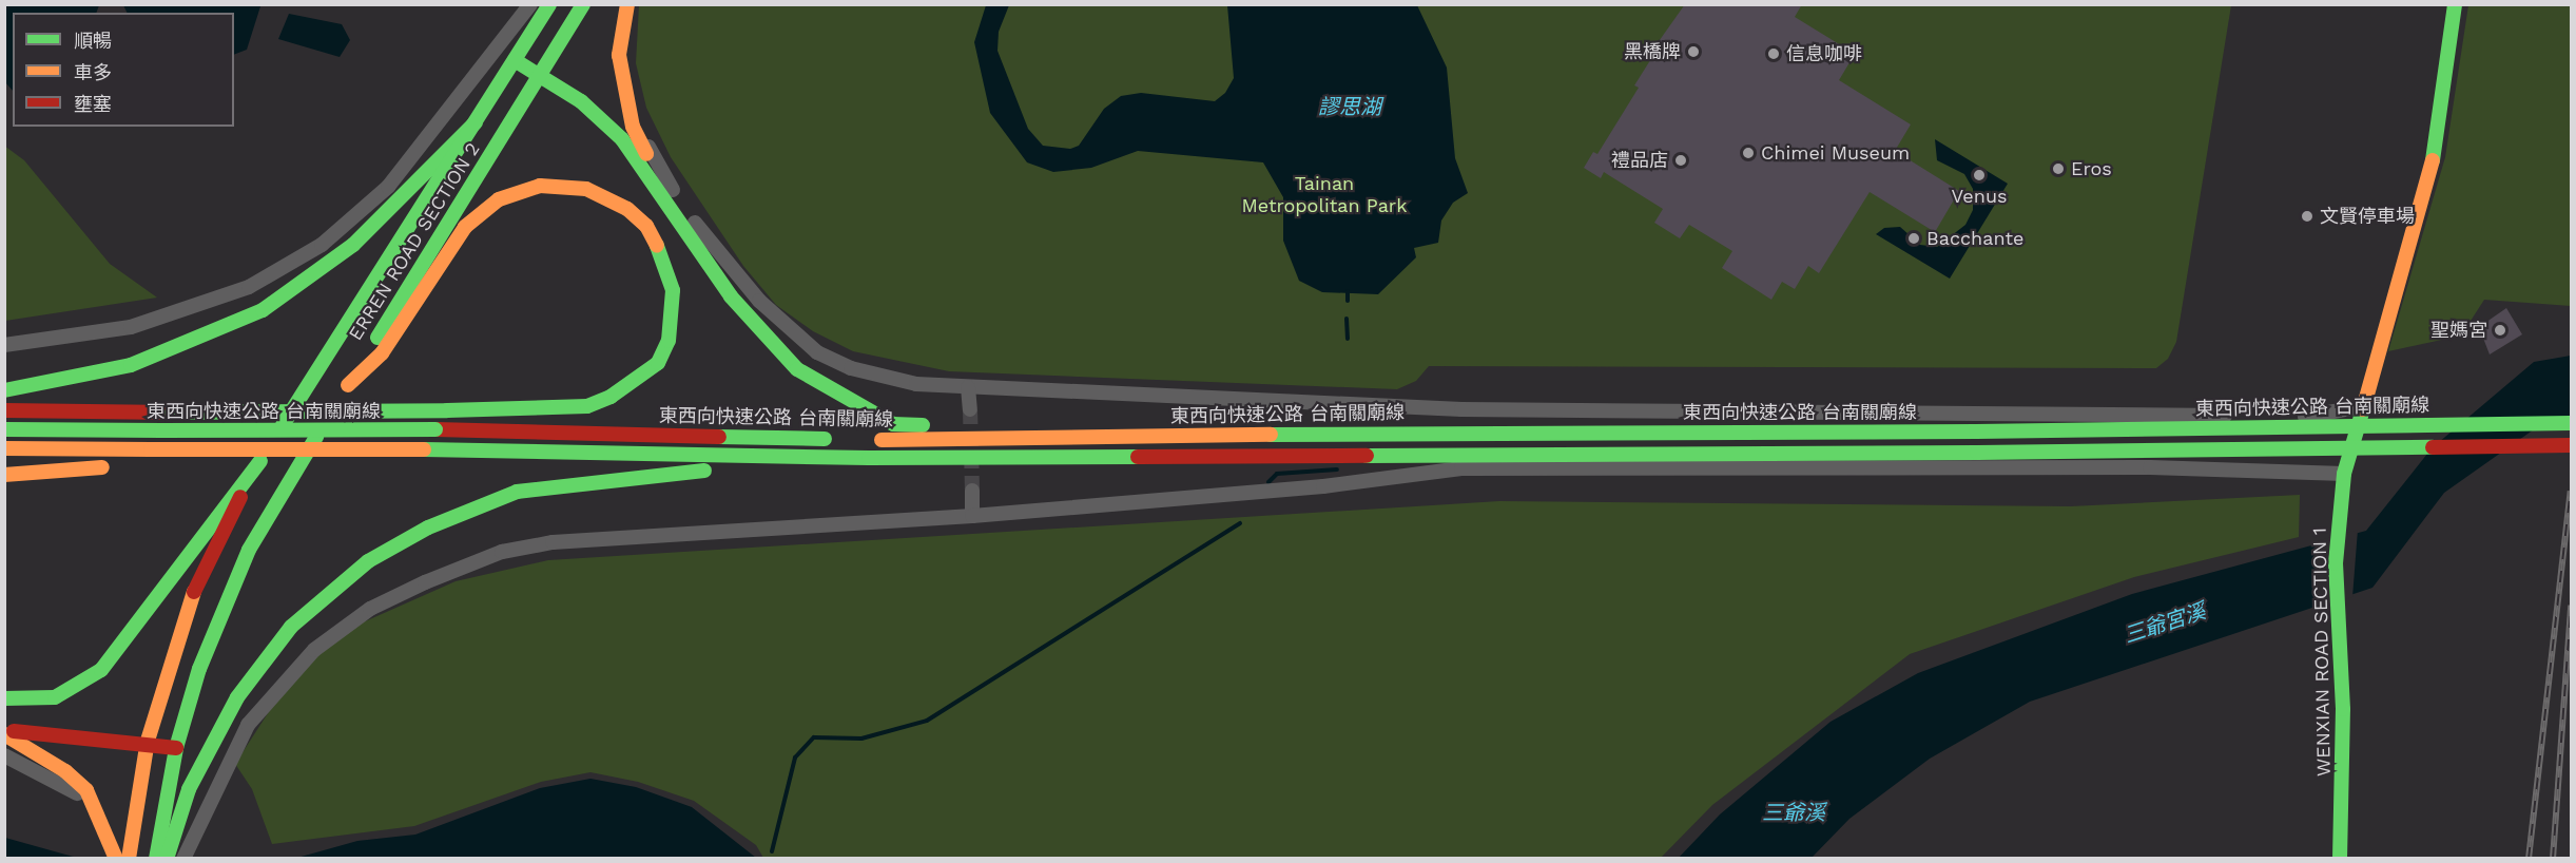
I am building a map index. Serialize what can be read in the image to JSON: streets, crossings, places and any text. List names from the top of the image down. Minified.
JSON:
{"streets":{"main road":["ERREN ROAD SECTION 2","東西向快速公路 台南關廟線","WENXIAN ROAD SECTION 1"]},"water":["謬思湖","三爺宮溪","三爺溪"],"parks":["Tainan Metropolitan Park"],"places":["黑橋牌","信息咖啡","Chimei Museum","禮品店","Eros","Venus","文賢停車場","Bacchante","聖媽宮"],"legend":["順暢","車多","壅塞"]}
